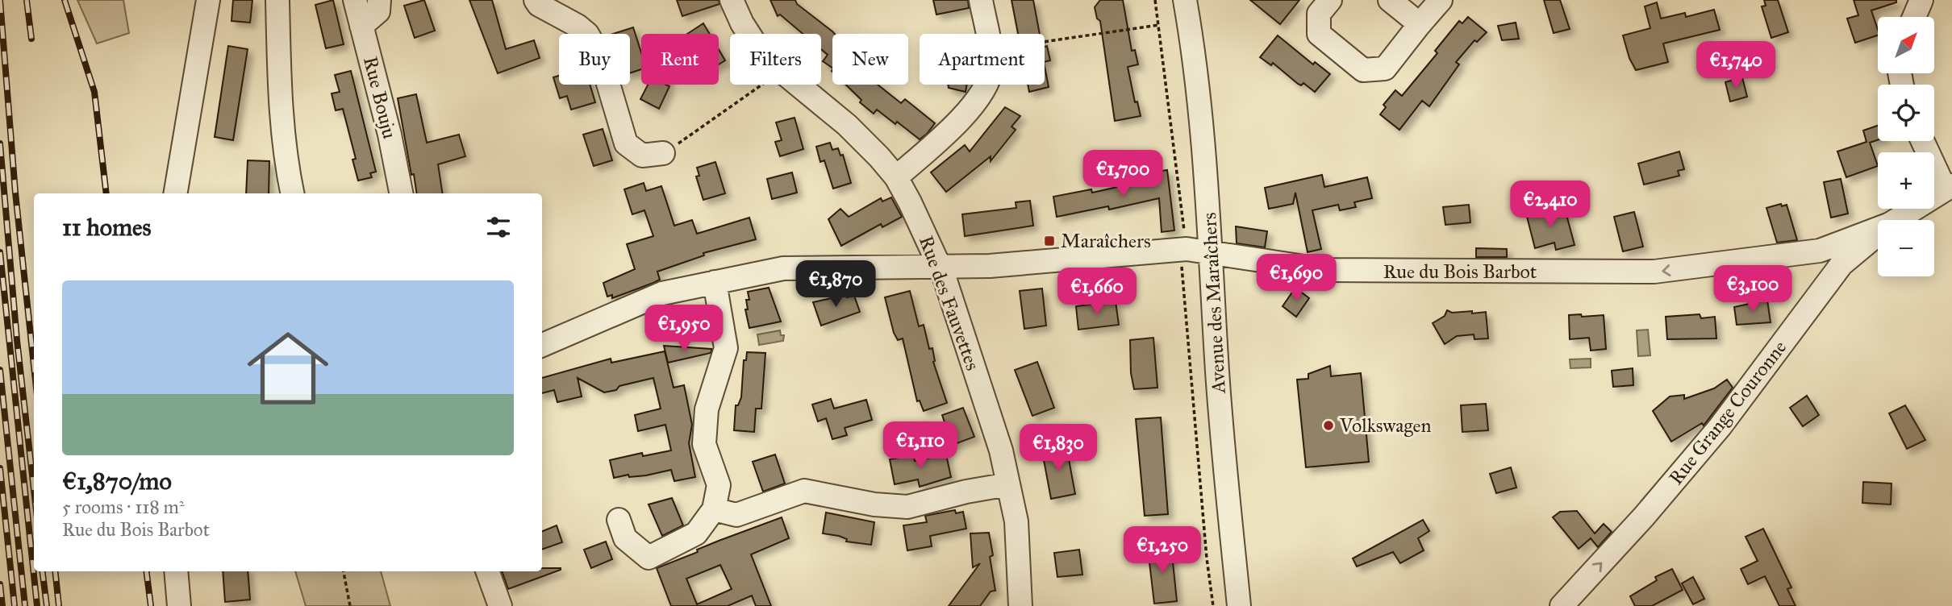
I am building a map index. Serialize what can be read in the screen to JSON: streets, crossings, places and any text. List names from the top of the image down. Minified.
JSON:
{"streets":{"street":["Rue Bouju","Rue du Bois Barbot","Rue des Fauvettes","Avenue des Maraîchers","Rue Grange Couronne"]},"crossings":[["Rue du Bois Barbot","Rue des Fauvettes"],["Rue du Bois Barbot","Avenue des Maraîchers"]],"one_way":["Rue du Bois Barbot","Rue Grange Couronne"],"places":{"transit":["Maraîchers"],"other":["Volkswagen"]},"north":"top right","page":{"map_buttons":["+","−"],"chip":["Buy","Rent","Filters","New","Apartment"],"price":["€1,740","€1,700","€2,410","€1,690","€1,870","€3,100","€1,660","€1,950","€1,110","€1,830","€1,250"],"heading":"11 homes","list":[{"name":"€1,870/mo","note":"5 rooms · 118 m² · Rue du Bois Barbot"}]}}
